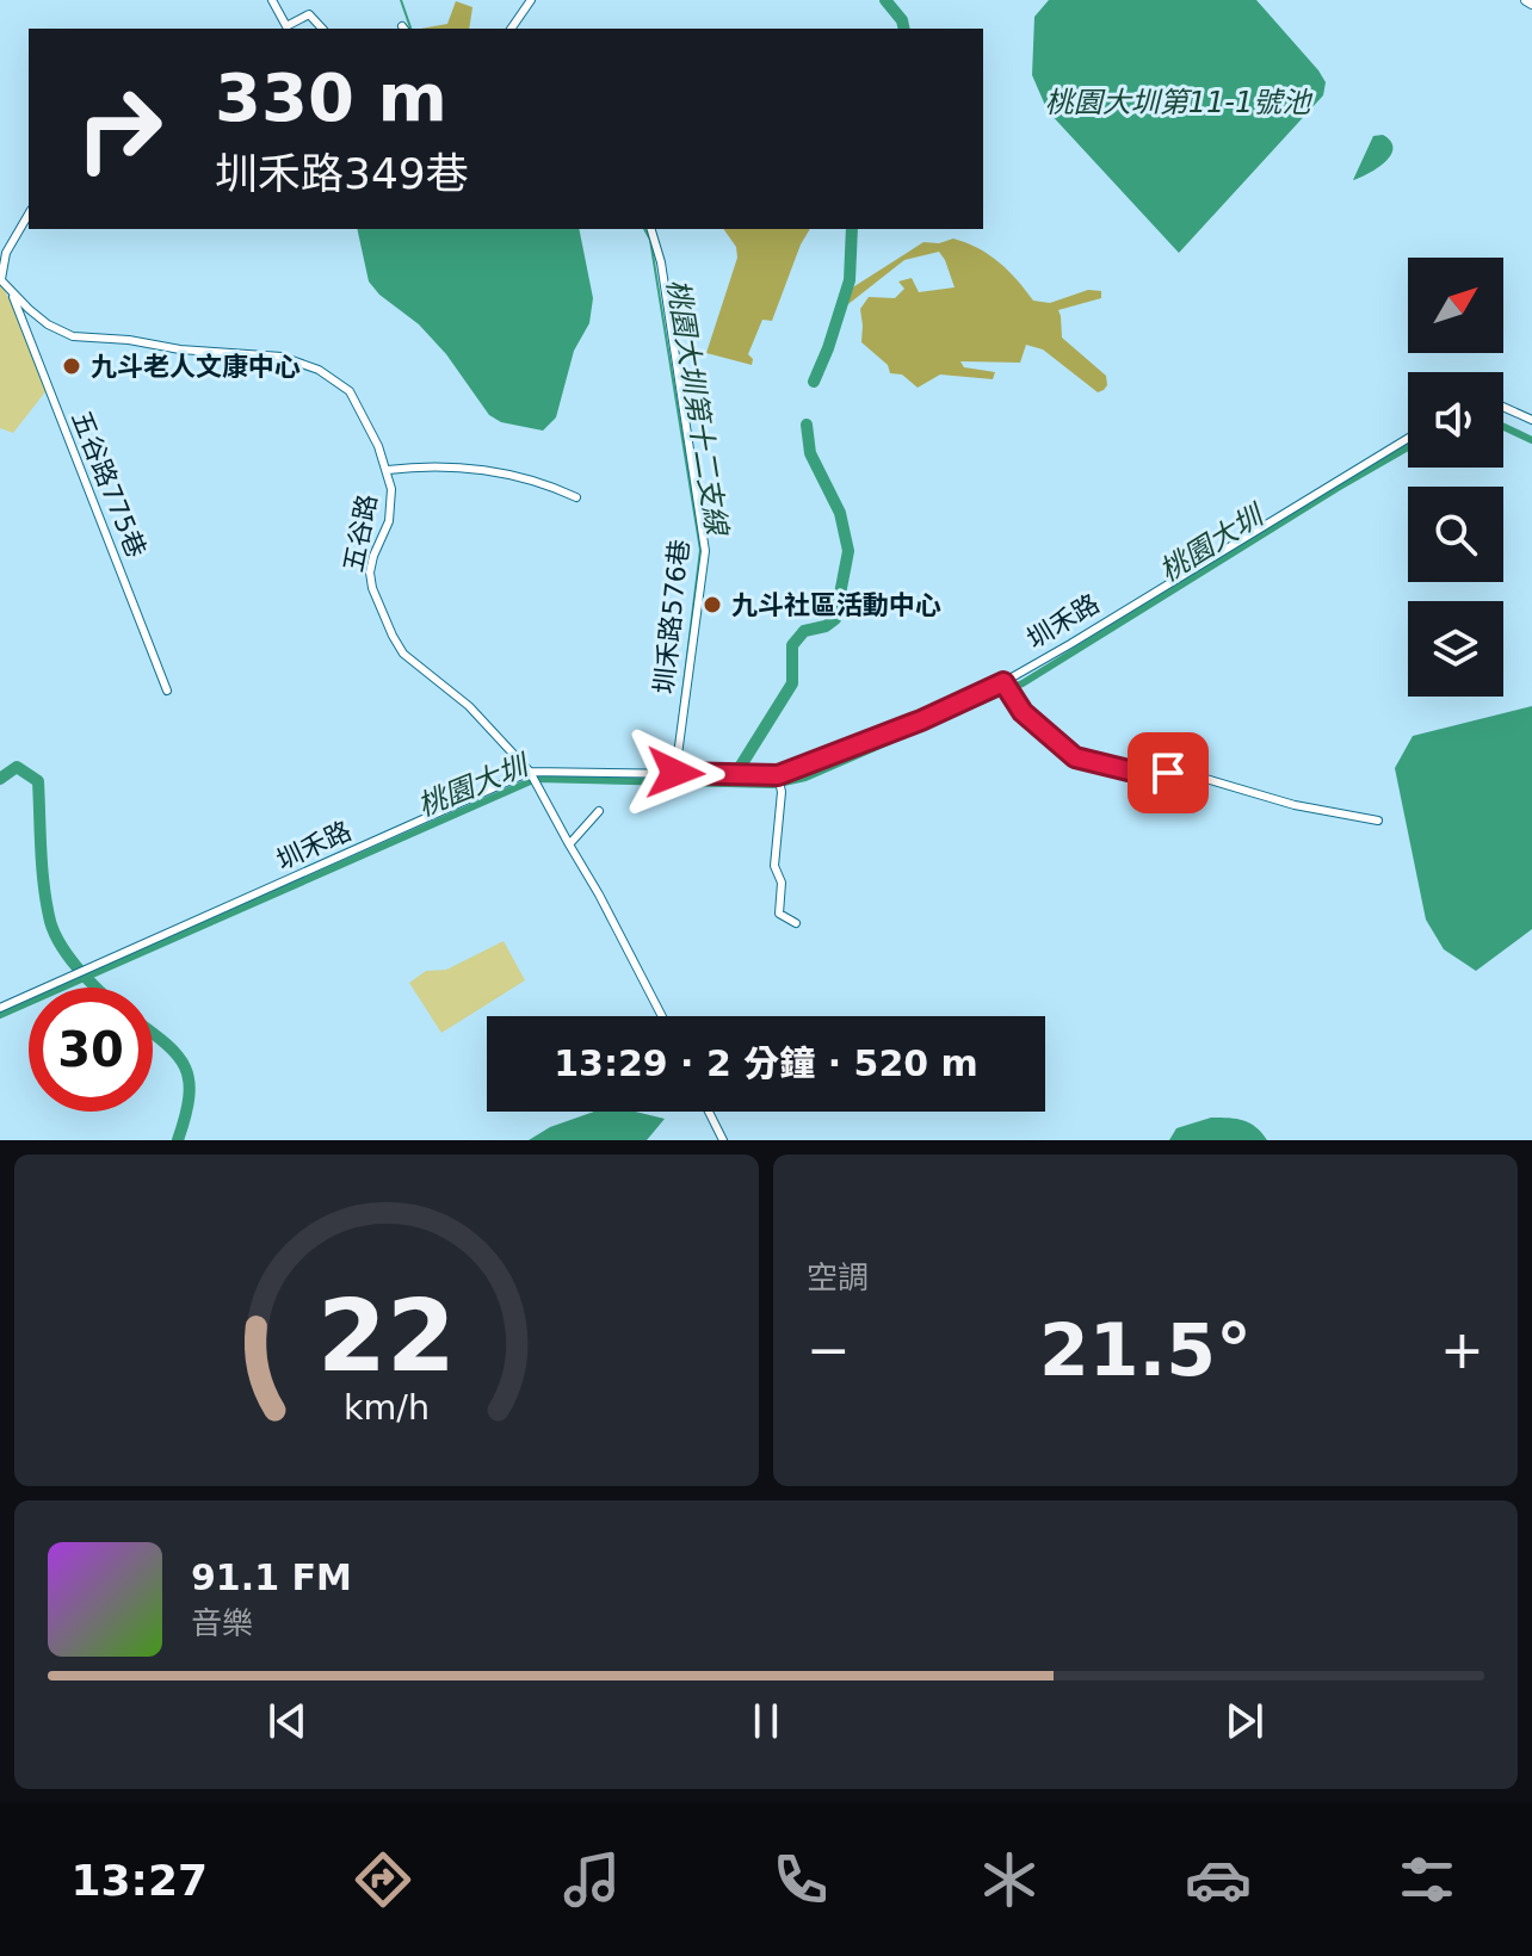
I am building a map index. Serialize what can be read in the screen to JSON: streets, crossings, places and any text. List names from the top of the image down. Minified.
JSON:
{"streets":{"street":["五谷路775巷","五谷路","圳禾路576巷","圳禾路"]},"crossings":[["五谷路775巷","五谷路"],["五谷路","圳禾路"],["圳禾路576巷","圳禾路"]],"water":["桃園大圳第11-1號池","桃園大圳第十二支線","桃園大圳"],"places":["九斗老人文康中心","九斗社區活動中心"],"north":"top right","page":{"turn":["330 m","圳禾路349巷"],"limit":"30","trip":"13:29 · 2 分鐘 · 520 m","tile":"空調","heat":["−","21.5°","+"],"song":["91.1 FM","音樂"],"tabs":"13:27","gauge":["22","km/h"]}}
